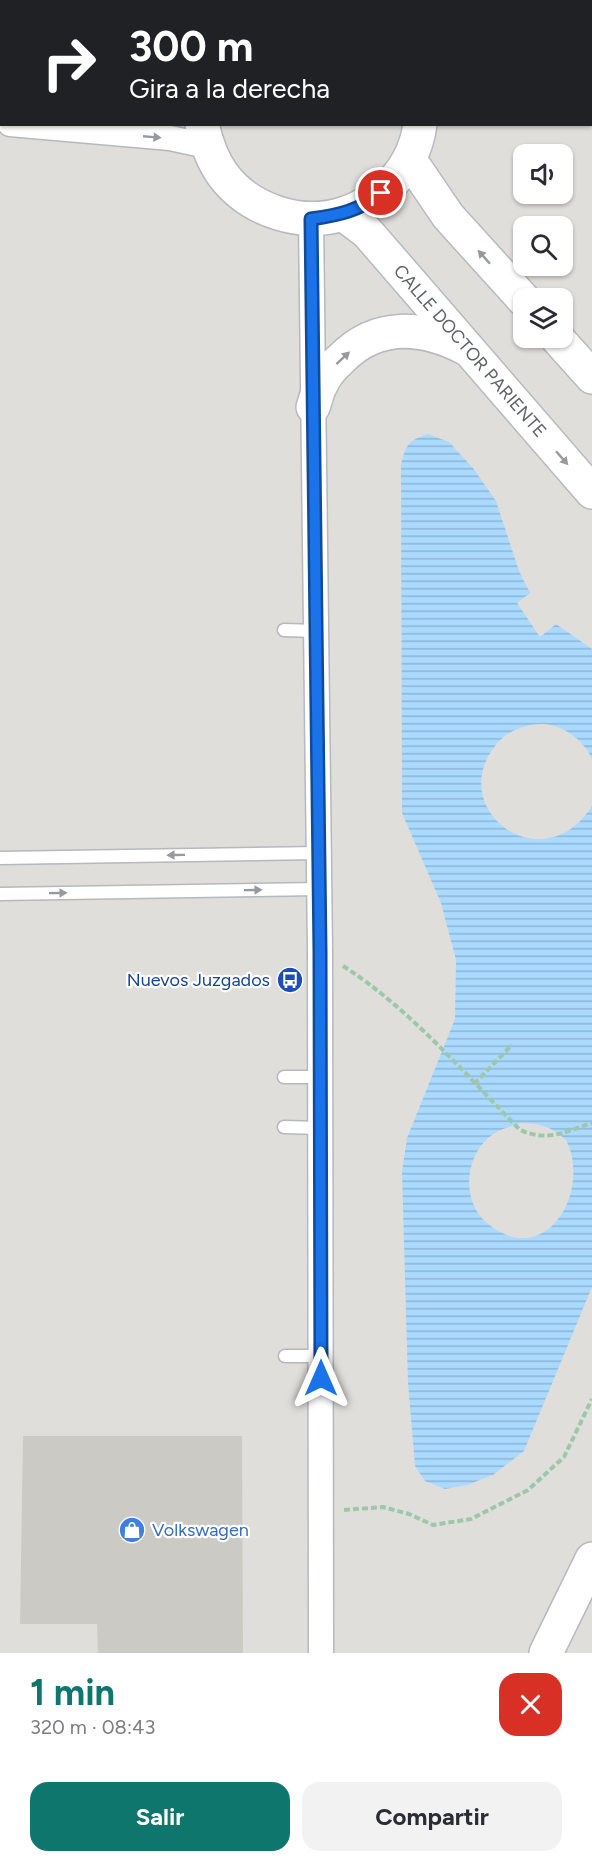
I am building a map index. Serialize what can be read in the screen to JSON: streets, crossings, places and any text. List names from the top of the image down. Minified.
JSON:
{"streets":{"street":["CALLE DOCTOR PARIENTE"]},"one_way":["CALLE DOCTOR PARIENTE"],"places":{"bus stop":["Nuevos Juzgados"],"shop":["Volkswagen"]},"page":{"turn":["300 m","Gira a la derecha"],"heading":["1 min","320 m · 08:43"],"buttons":["Salir","Compartir"]}}
